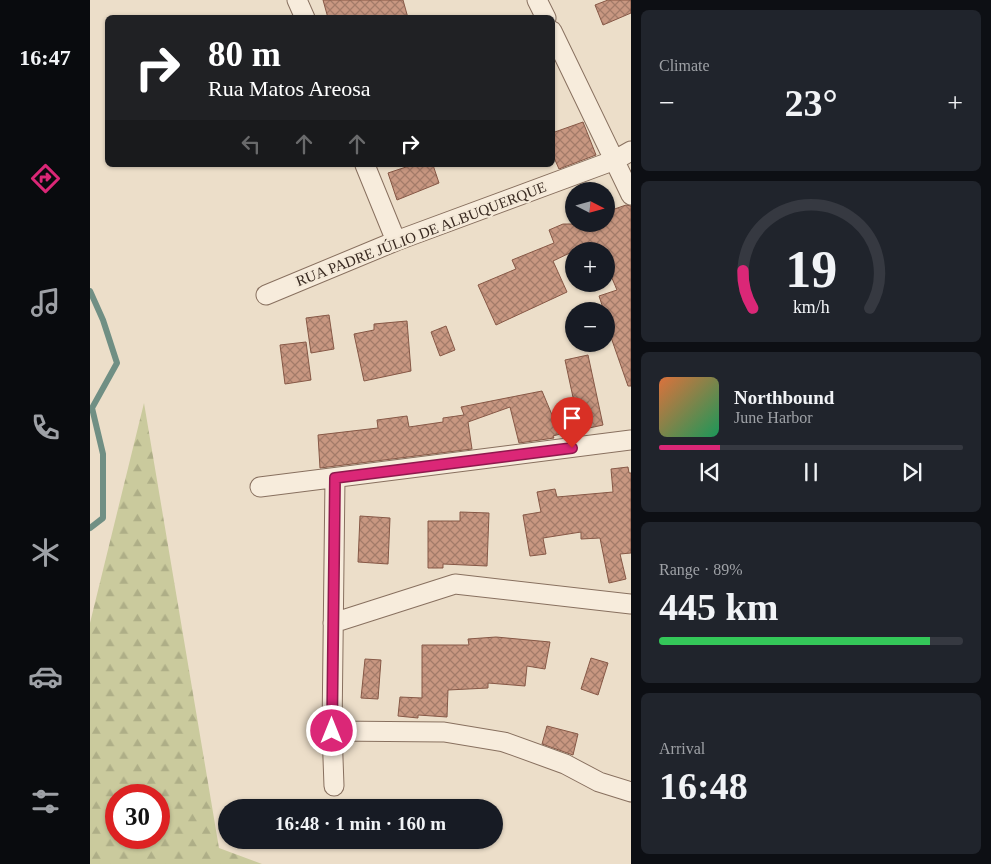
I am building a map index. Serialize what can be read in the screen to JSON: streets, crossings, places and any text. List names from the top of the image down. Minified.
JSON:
{"streets":{"street":["RUA PADRE JÚLIO DE ALBUQUERQUE"]},"north":"right","page":{"tabs":"16:47","tile":["Climate",["Range · 89%","445 km"],["Arrival","16:48"]],"turn":["80 m","Rua Matos Areosa"],"heat":["−","23°","+"],"map_buttons":["+","−"],"song":["Northbound","June Harbor"],"limit":"30","trip":"16:48 · 1 min · 160 m","gauge":["19","km/h"]}}
